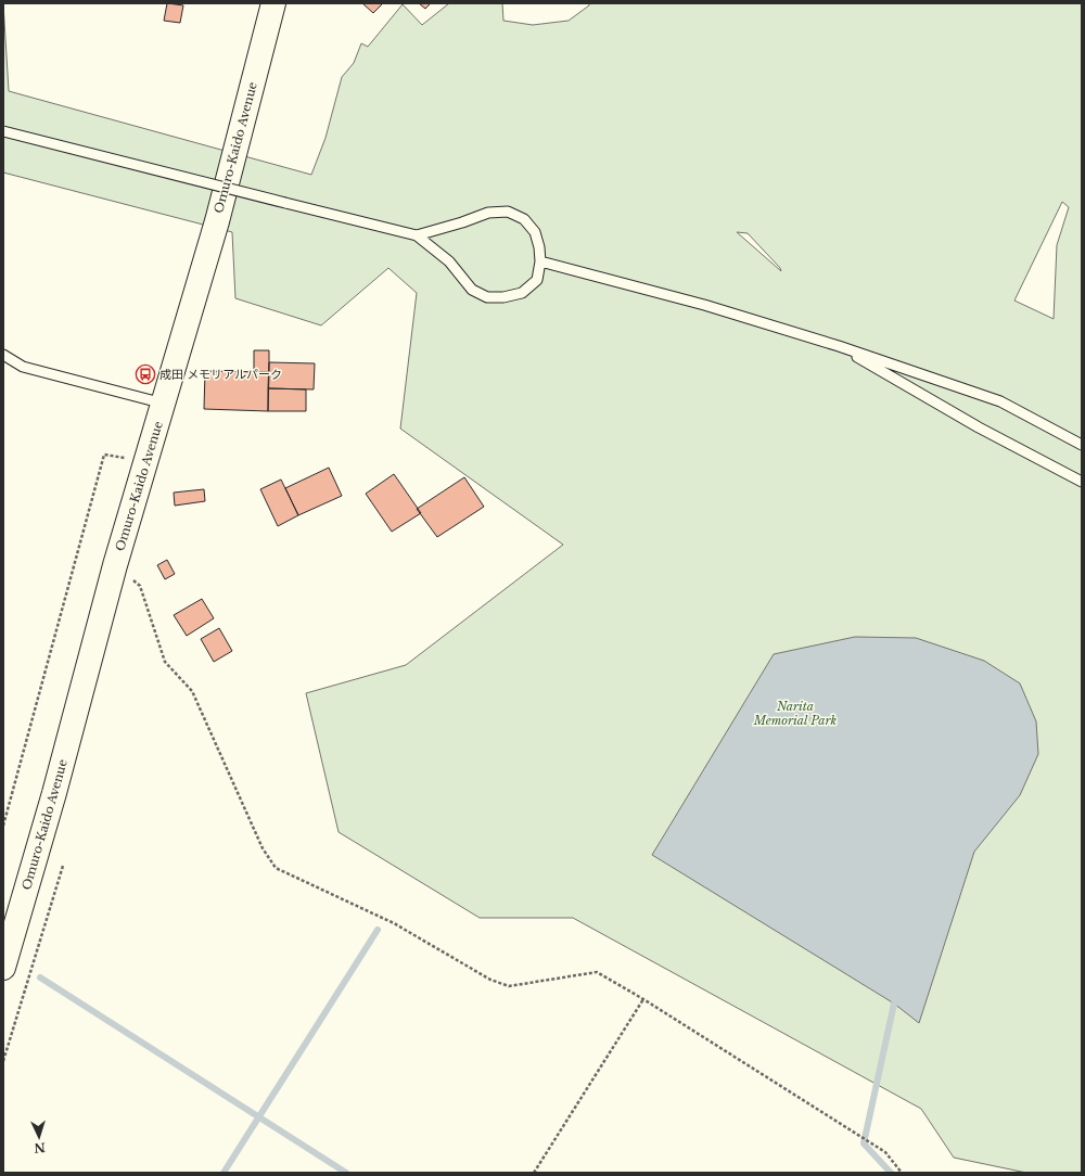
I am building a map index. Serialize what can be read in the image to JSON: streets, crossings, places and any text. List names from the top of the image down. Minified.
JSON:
{"streets":{"main road":["Omuro-Kaido Avenue"]},"parks":["Narita Memorial Park"],"places":{"bus stop":["成田 メモリアルパーク"]},"north":"bottom"}
